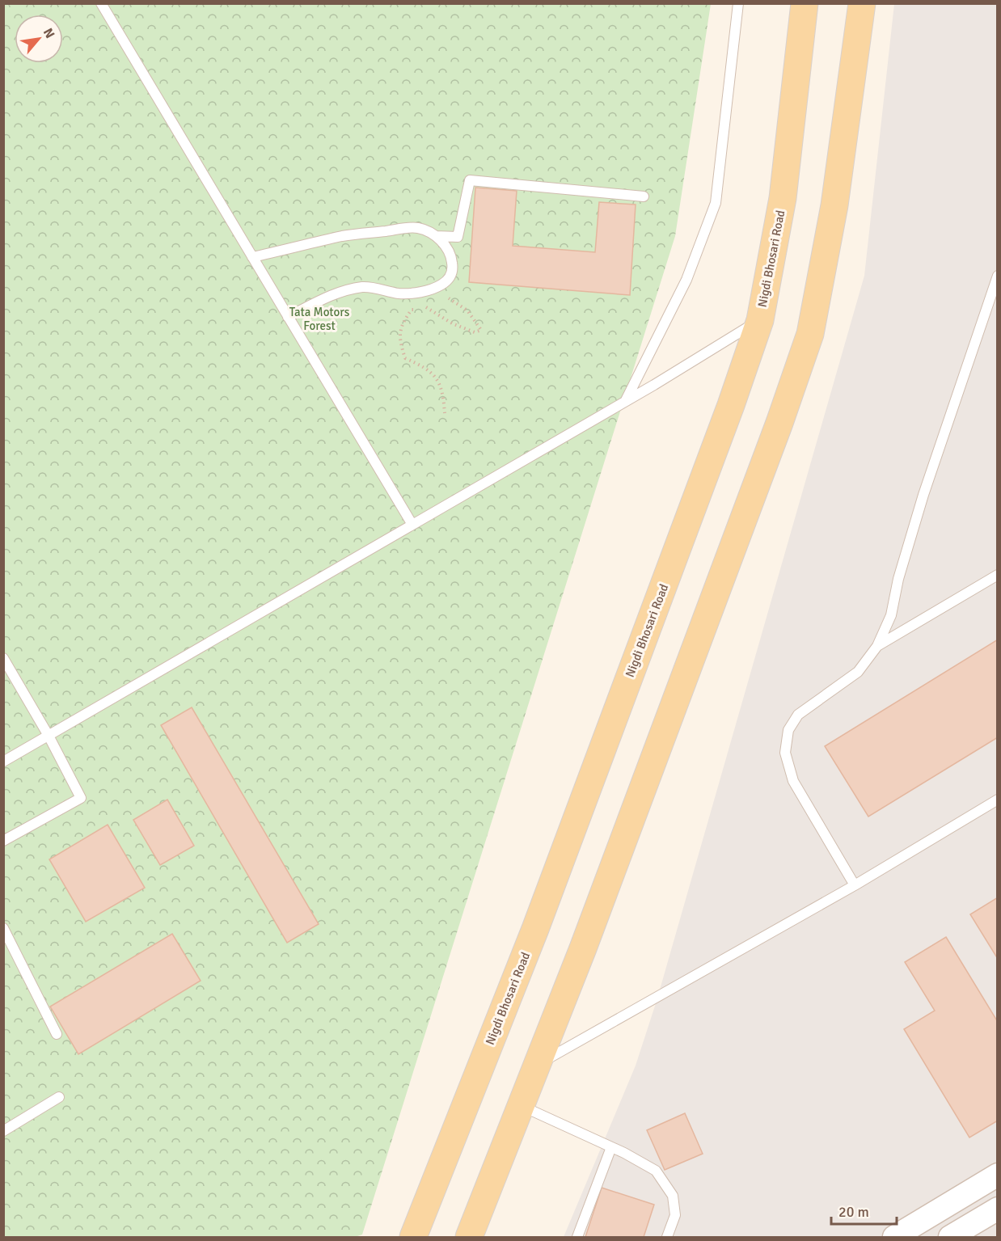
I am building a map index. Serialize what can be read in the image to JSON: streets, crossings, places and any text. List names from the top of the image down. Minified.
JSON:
{"streets":{"main road":["Nigdi Bhosari Road"]},"parks":["Tata Motors Forest"],"scale_bar":"20 m","north":"top right"}
